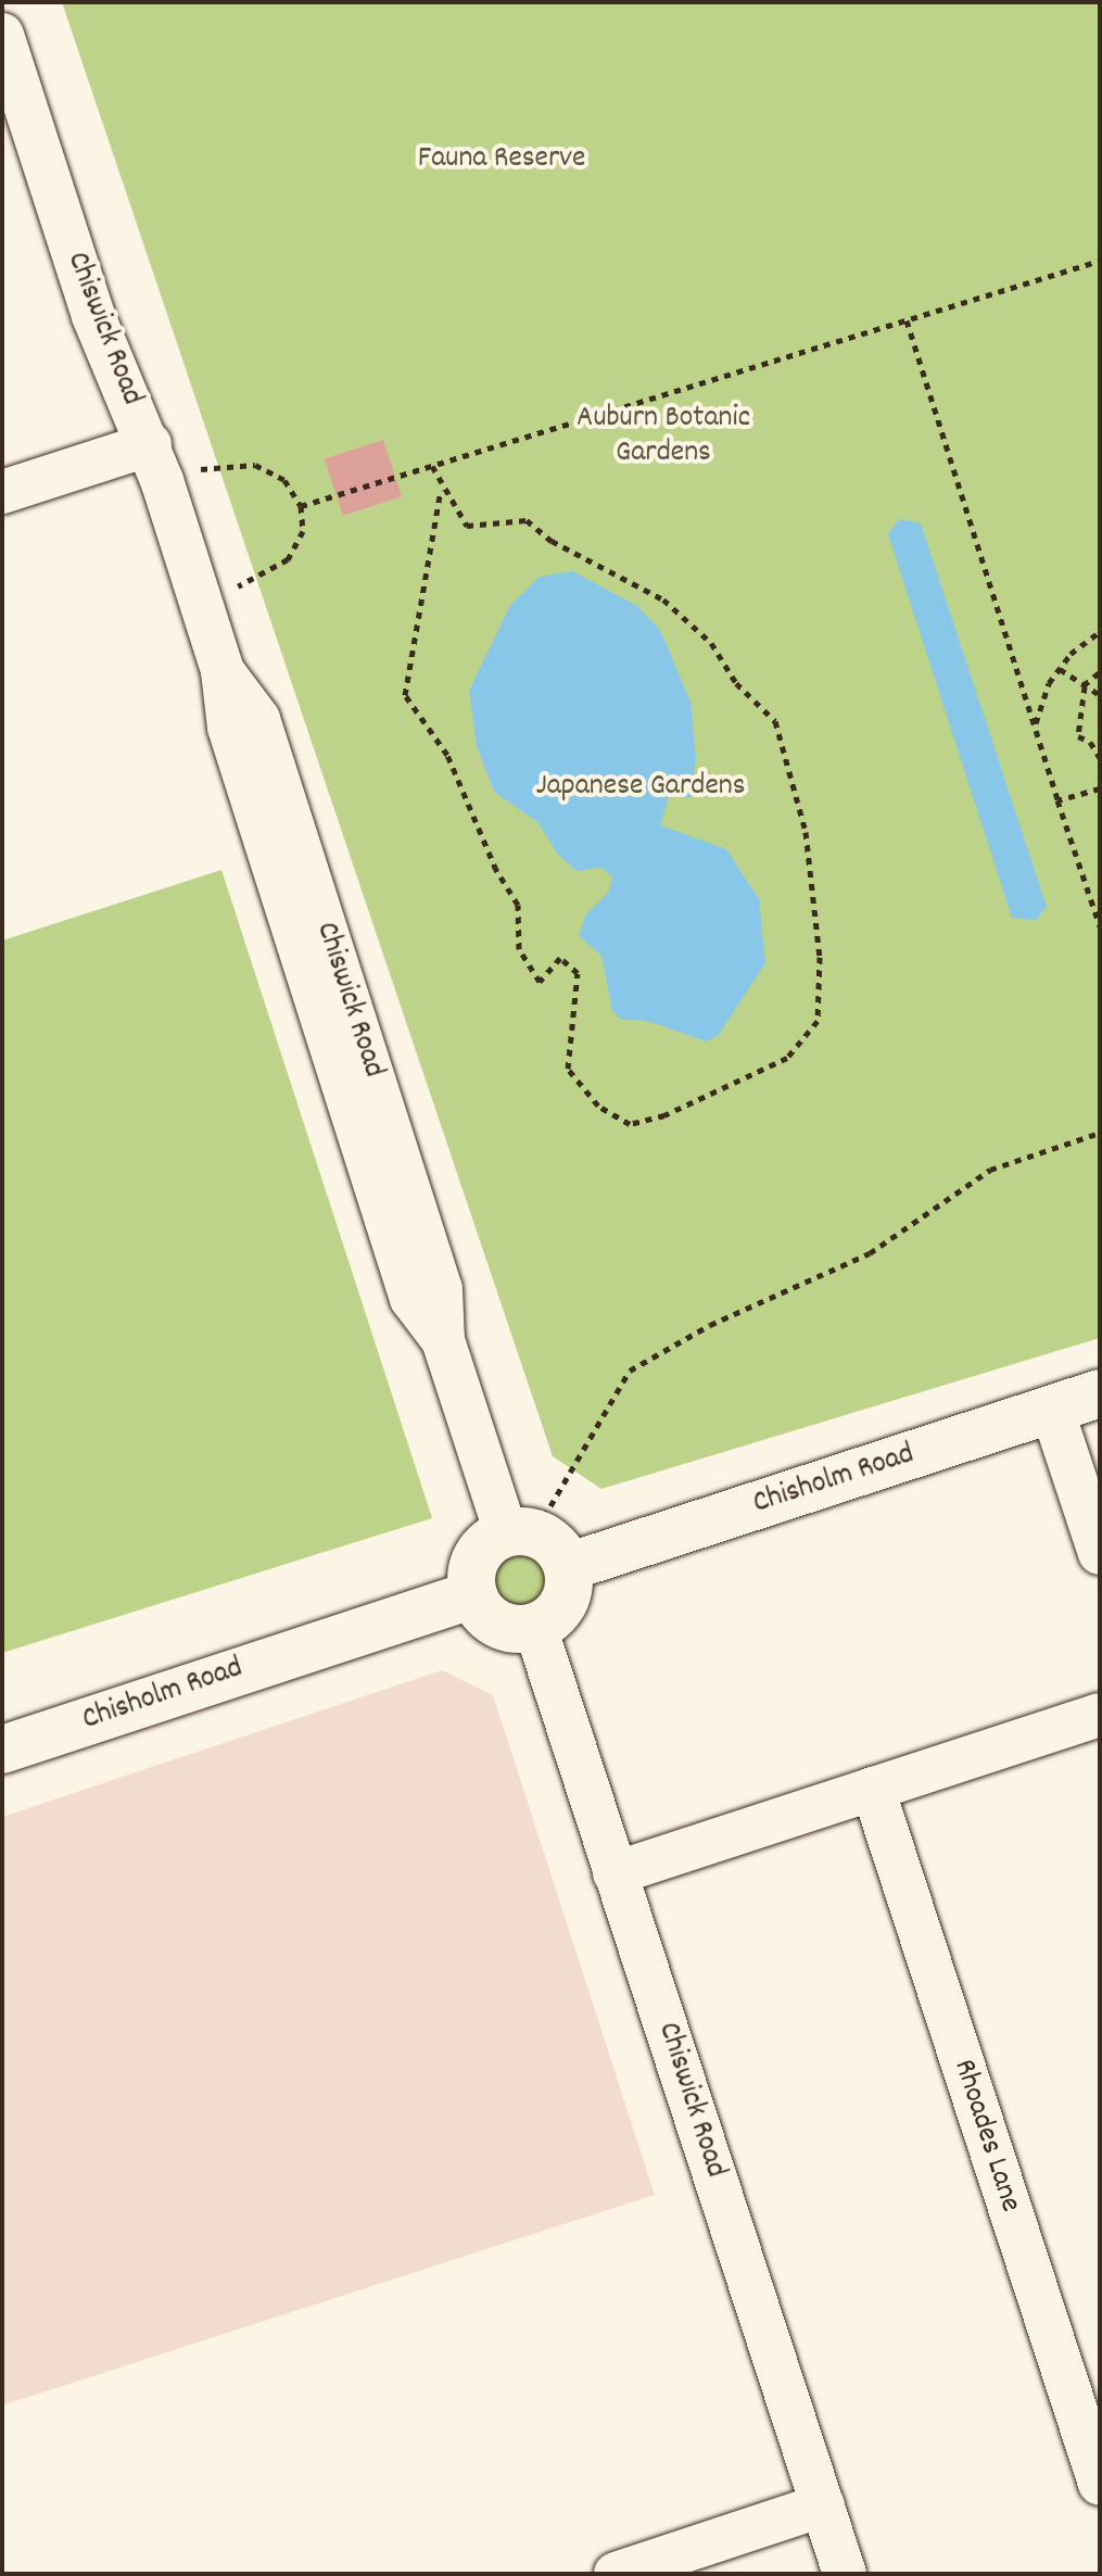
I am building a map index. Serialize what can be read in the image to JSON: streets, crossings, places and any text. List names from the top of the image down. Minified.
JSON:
{"streets":{"main road":["Chisholm Road"],"street":["Chiswick Road","Rhoades Lane"]},"crossings":[["Chiswick Road","Chisholm Road"]],"parks":["Fauna Reserve","Auburn Botanic Gardens","Japanese Gardens"]}
